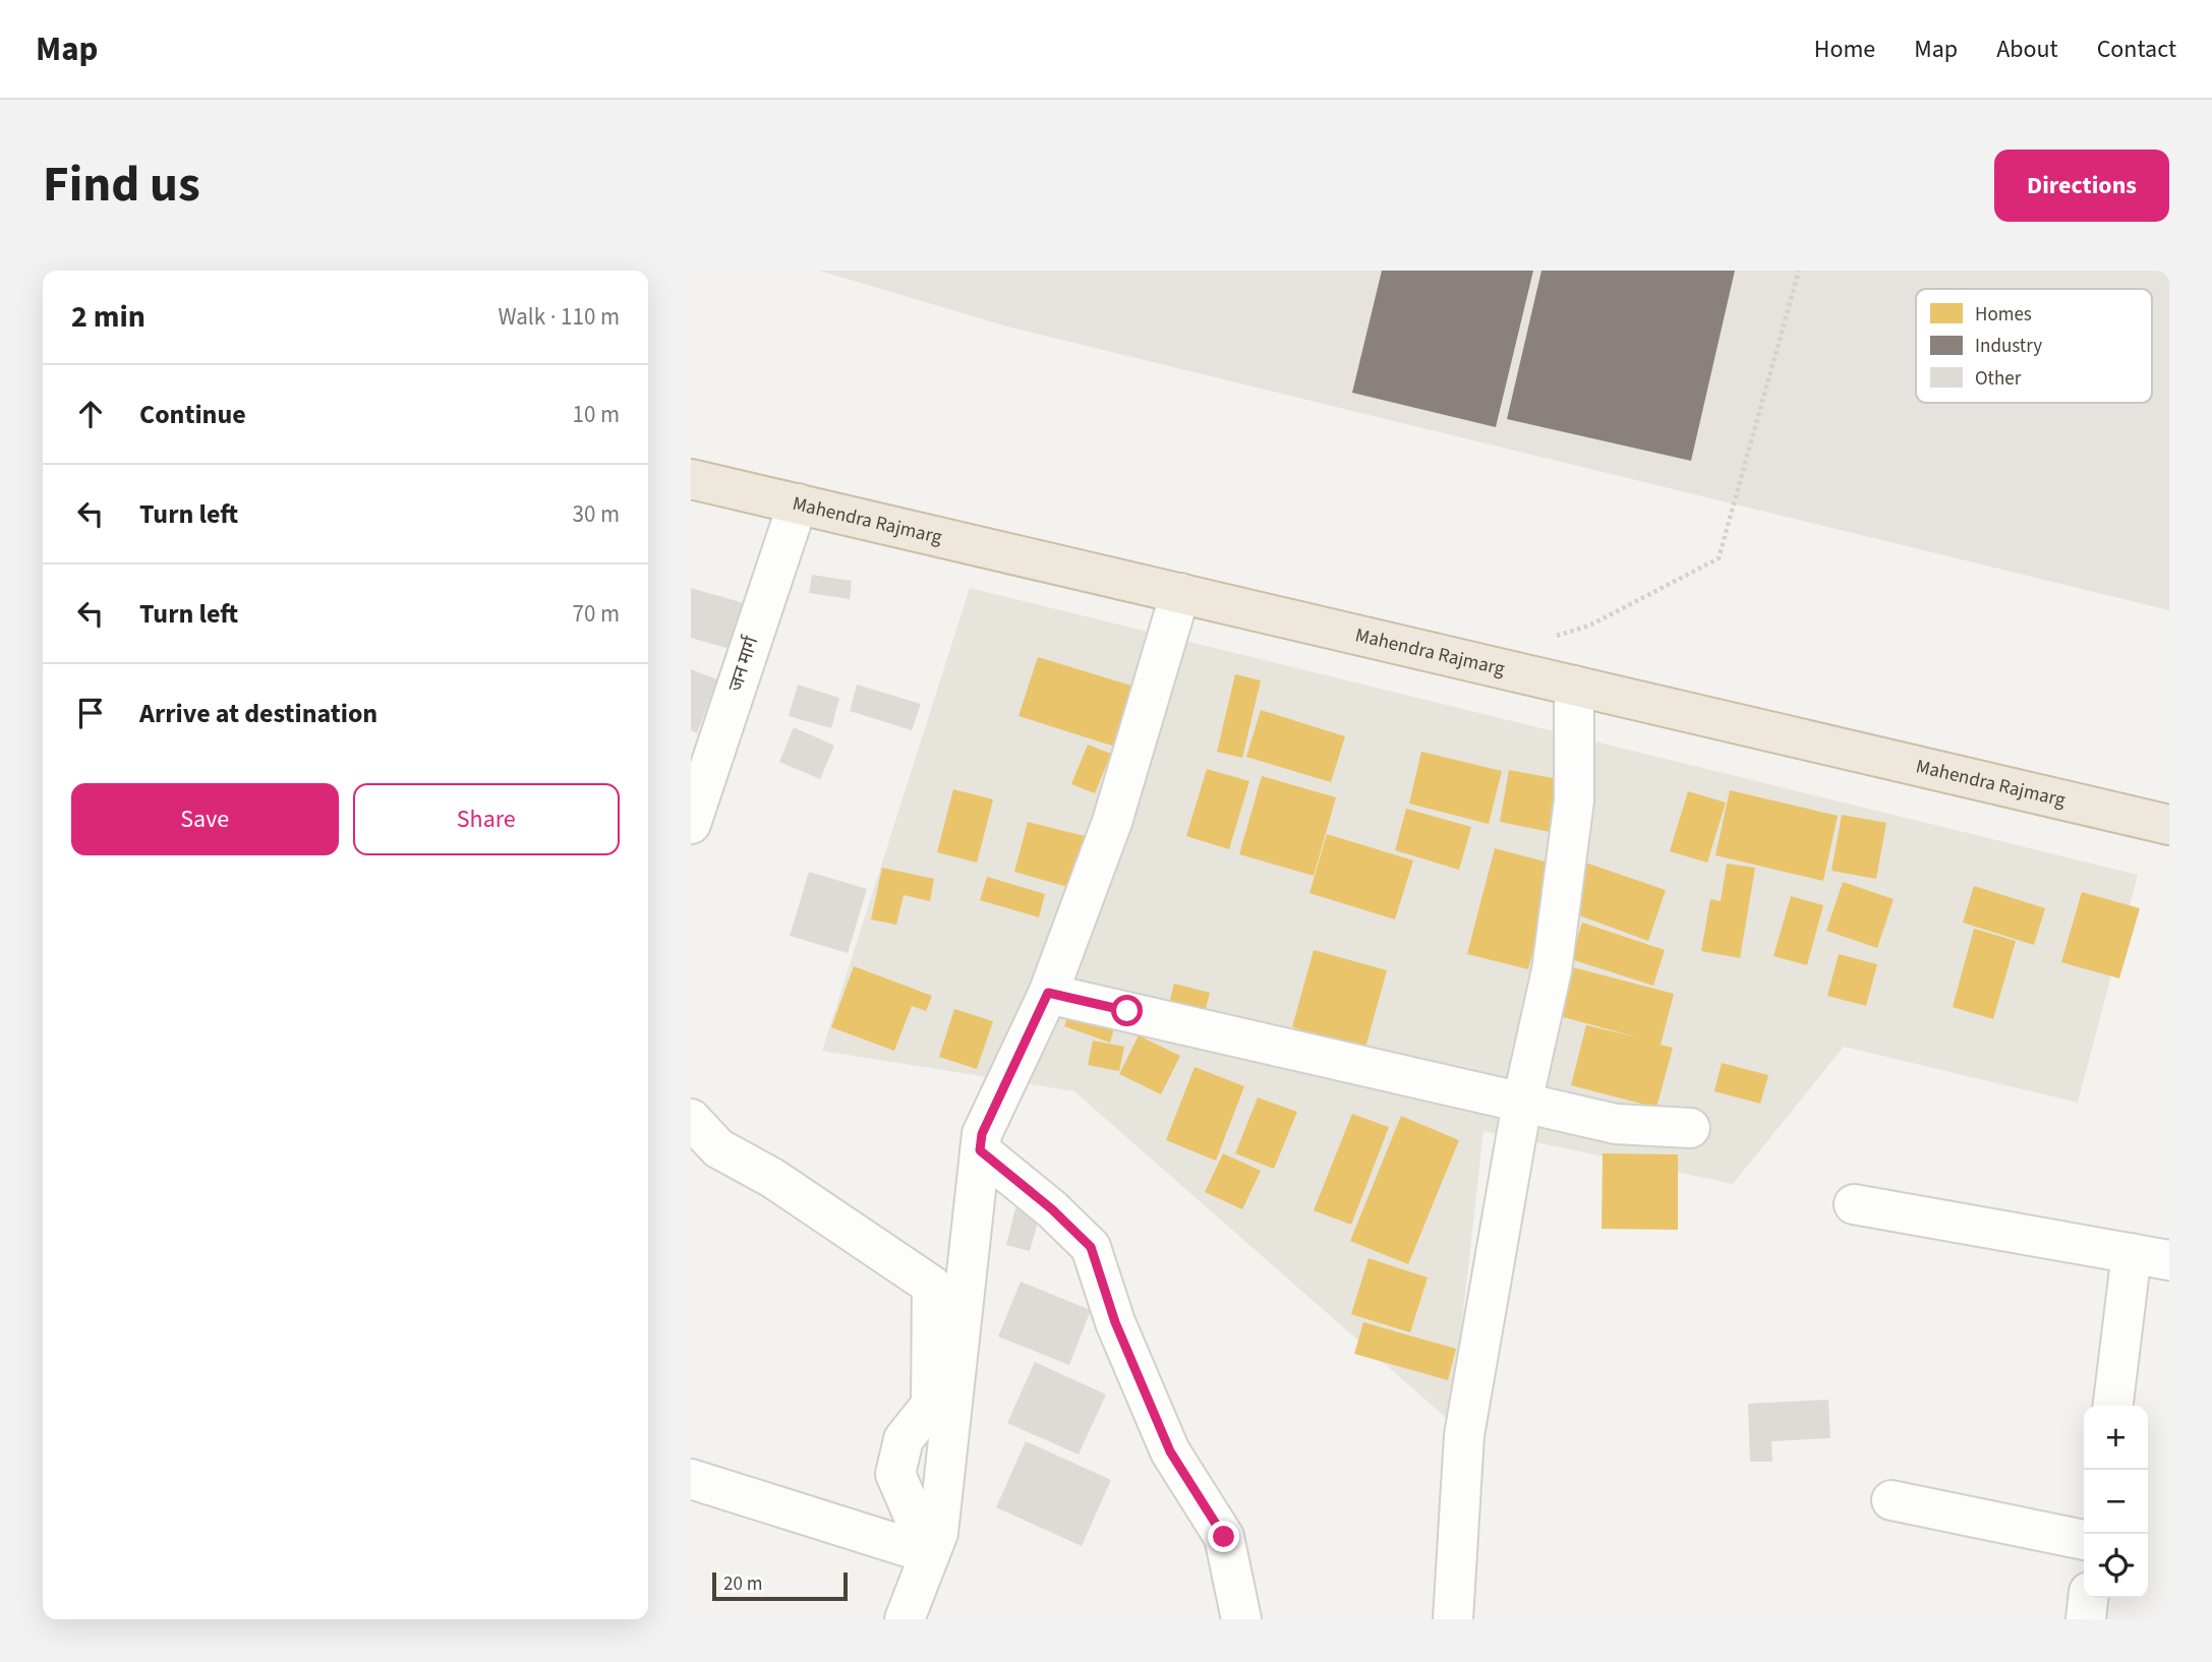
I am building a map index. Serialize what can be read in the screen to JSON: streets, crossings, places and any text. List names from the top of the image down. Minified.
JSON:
{"streets":{"highway":["Mahendra Rajmarg"],"street":["जन मार्ग"]},"crossings":[["Mahendra Rajmarg","जन मार्ग"]],"legend":["Homes","Industry","Other"],"scale_bar":"20 m","page":{"header":"Map","nav":["Home","Map","About","Contact"],"title":"Find us","buttons":["Directions",["Save","Share"]],"heading":["2 min","Walk · 110 m"],"list":[["Continue","10 m"],["Turn left","30 m"],["Turn left","70 m"],"Arrive at destination"],"map_buttons":["+","−"],"scale":"20 m"}}
